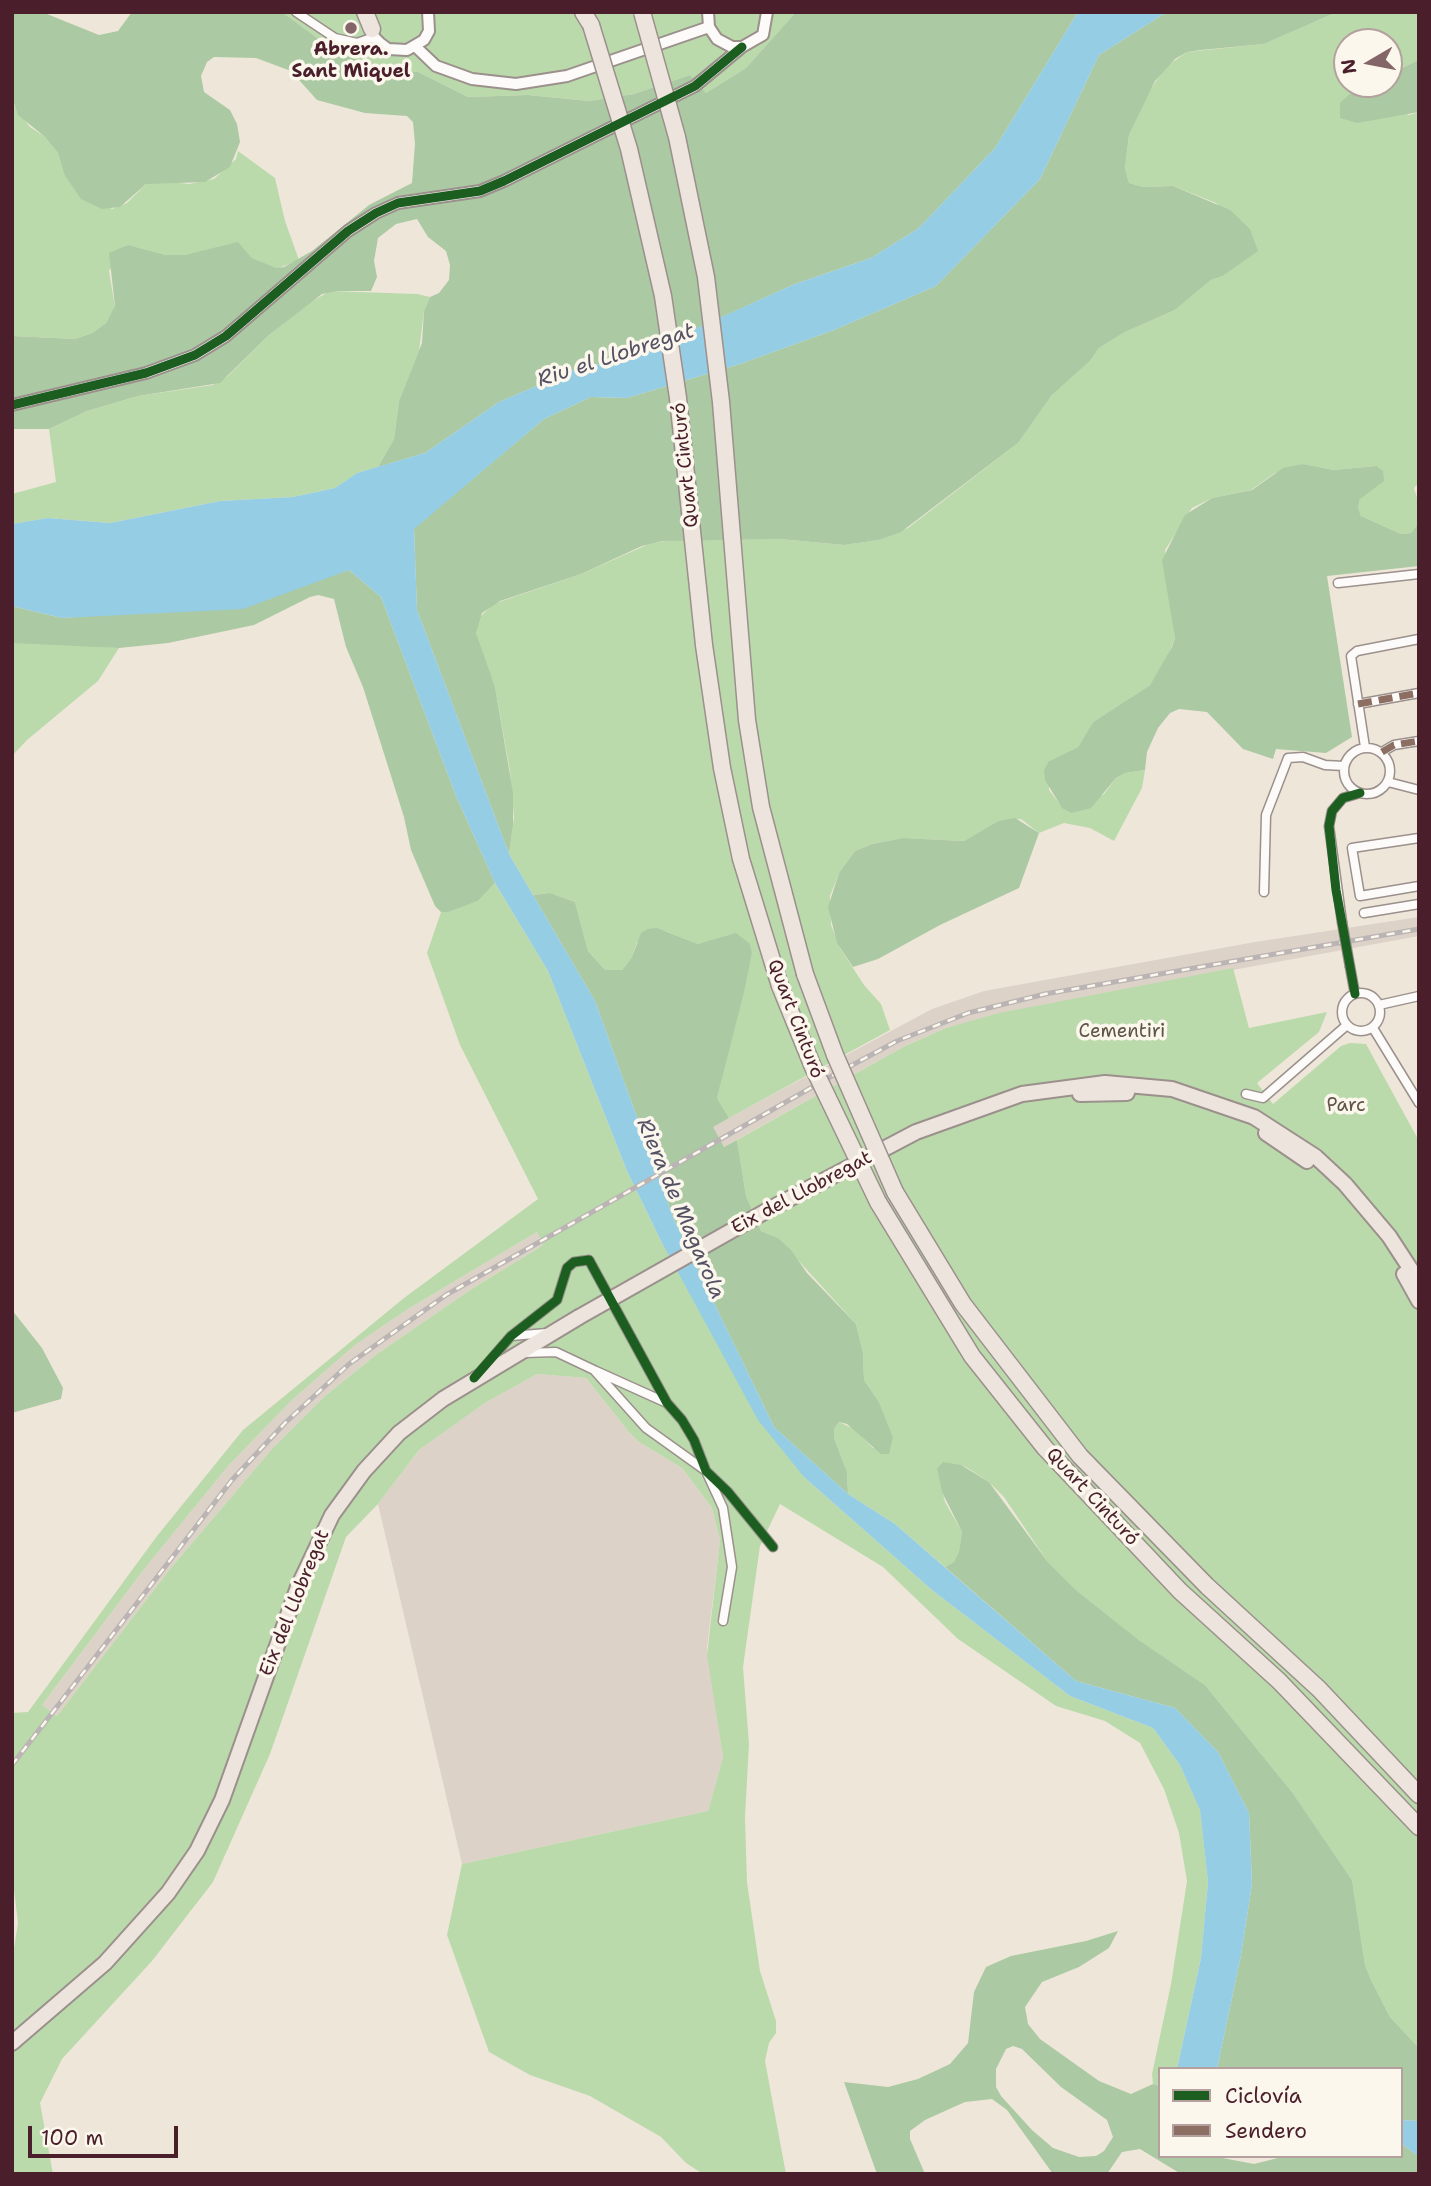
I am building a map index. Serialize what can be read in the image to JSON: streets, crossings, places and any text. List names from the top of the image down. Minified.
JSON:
{"streets":{"highway":["Quart Cinturó","Eix del Llobregat"]},"water":["Riu el Llobregat","Riera de Magarola"],"parks":["Cementiri","Parc"],"places":["Abrera. Sant Miquel"],"legend":["Ciclovía","Sendero"],"scale_bar":"100 m","north":"left"}
